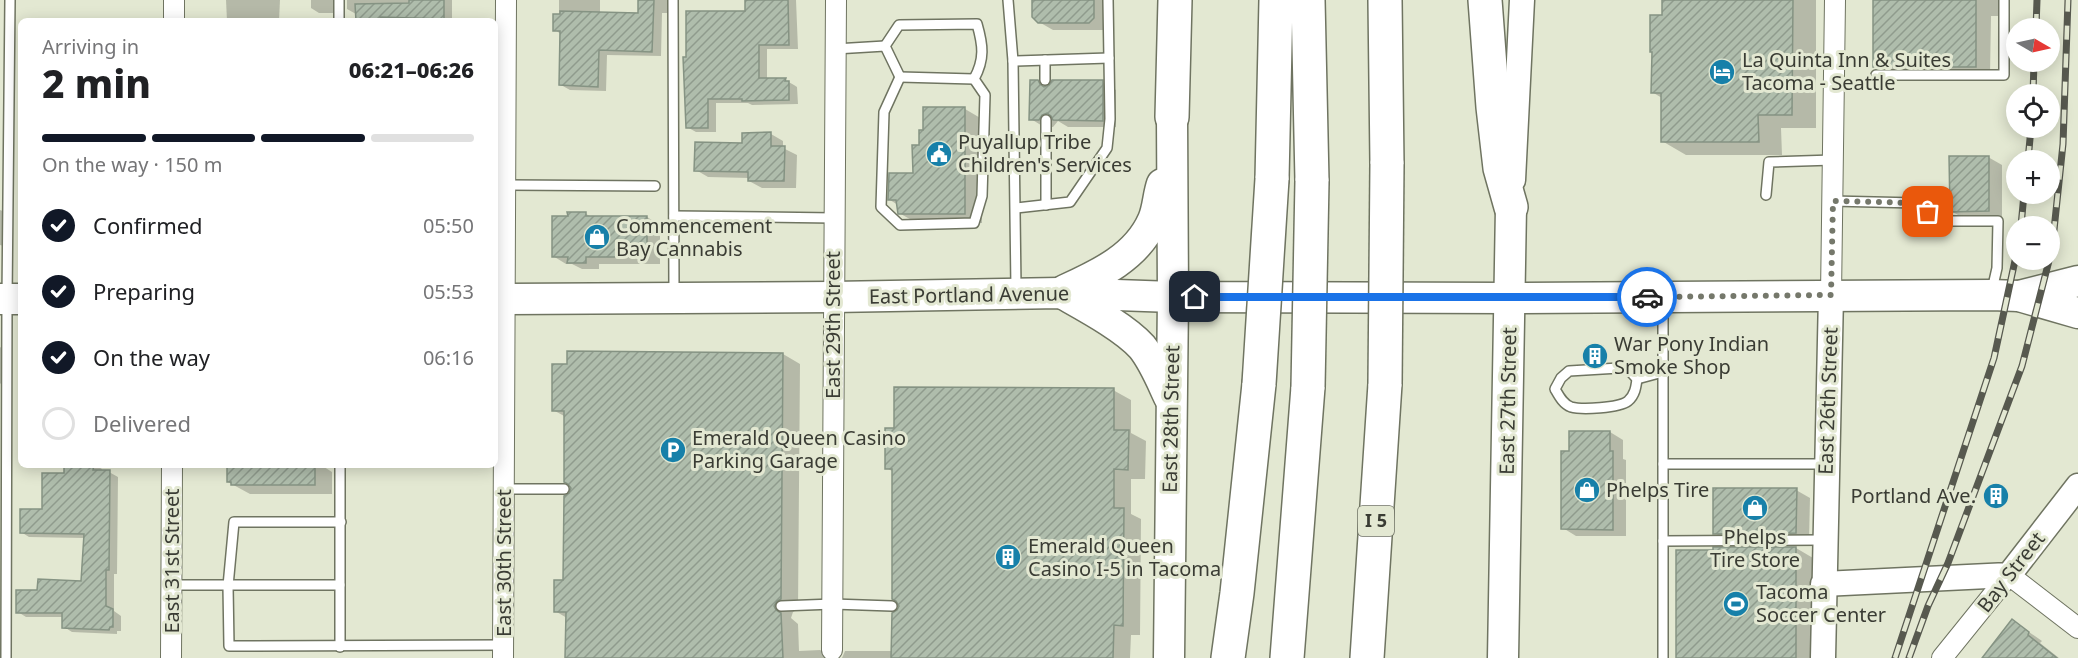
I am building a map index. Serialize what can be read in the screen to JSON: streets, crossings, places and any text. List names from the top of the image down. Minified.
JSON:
{"streets":{"highway":["I 5"],"main road":["East Portland Avenue","East 27th Street","East 28th Street"],"street":["East 29th Street","East 26th Street","East 31st Street","East 30th Street","Bay Street"]},"crossings":[["East Portland Avenue","East 29th Street"],["East Portland Avenue","East 27th Street"],["East Portland Avenue","East 26th Street"],["East Portland Avenue","East 28th Street"],["East Portland Avenue","East 30th Street"]],"places":{"hotel":["La Quinta Inn & Suites Tacoma - Seattle"],"public building":["Puyallup Tribe Children's Services"],"shop":["Commencement Bay Cannabis","Phelps Tire","Phelps Tire Store"],"building":["War Pony Indian Smoke Shop","Portland Ave.","Emerald Queen Casino I-5 in Tacoma"],"parking":["Emerald Queen Casino Parking Garage"],"sports":["Tacoma Soccer Center"]},"north":"right","page":{"map_buttons":["+","−"],"heading":["2 min","Arriving in","06:21–06:26"],"bar":"On the way · 150 m","list":[["Confirmed","05:50"],["Preparing","05:53"],["On the way","06:16"],"Delivered"]}}
